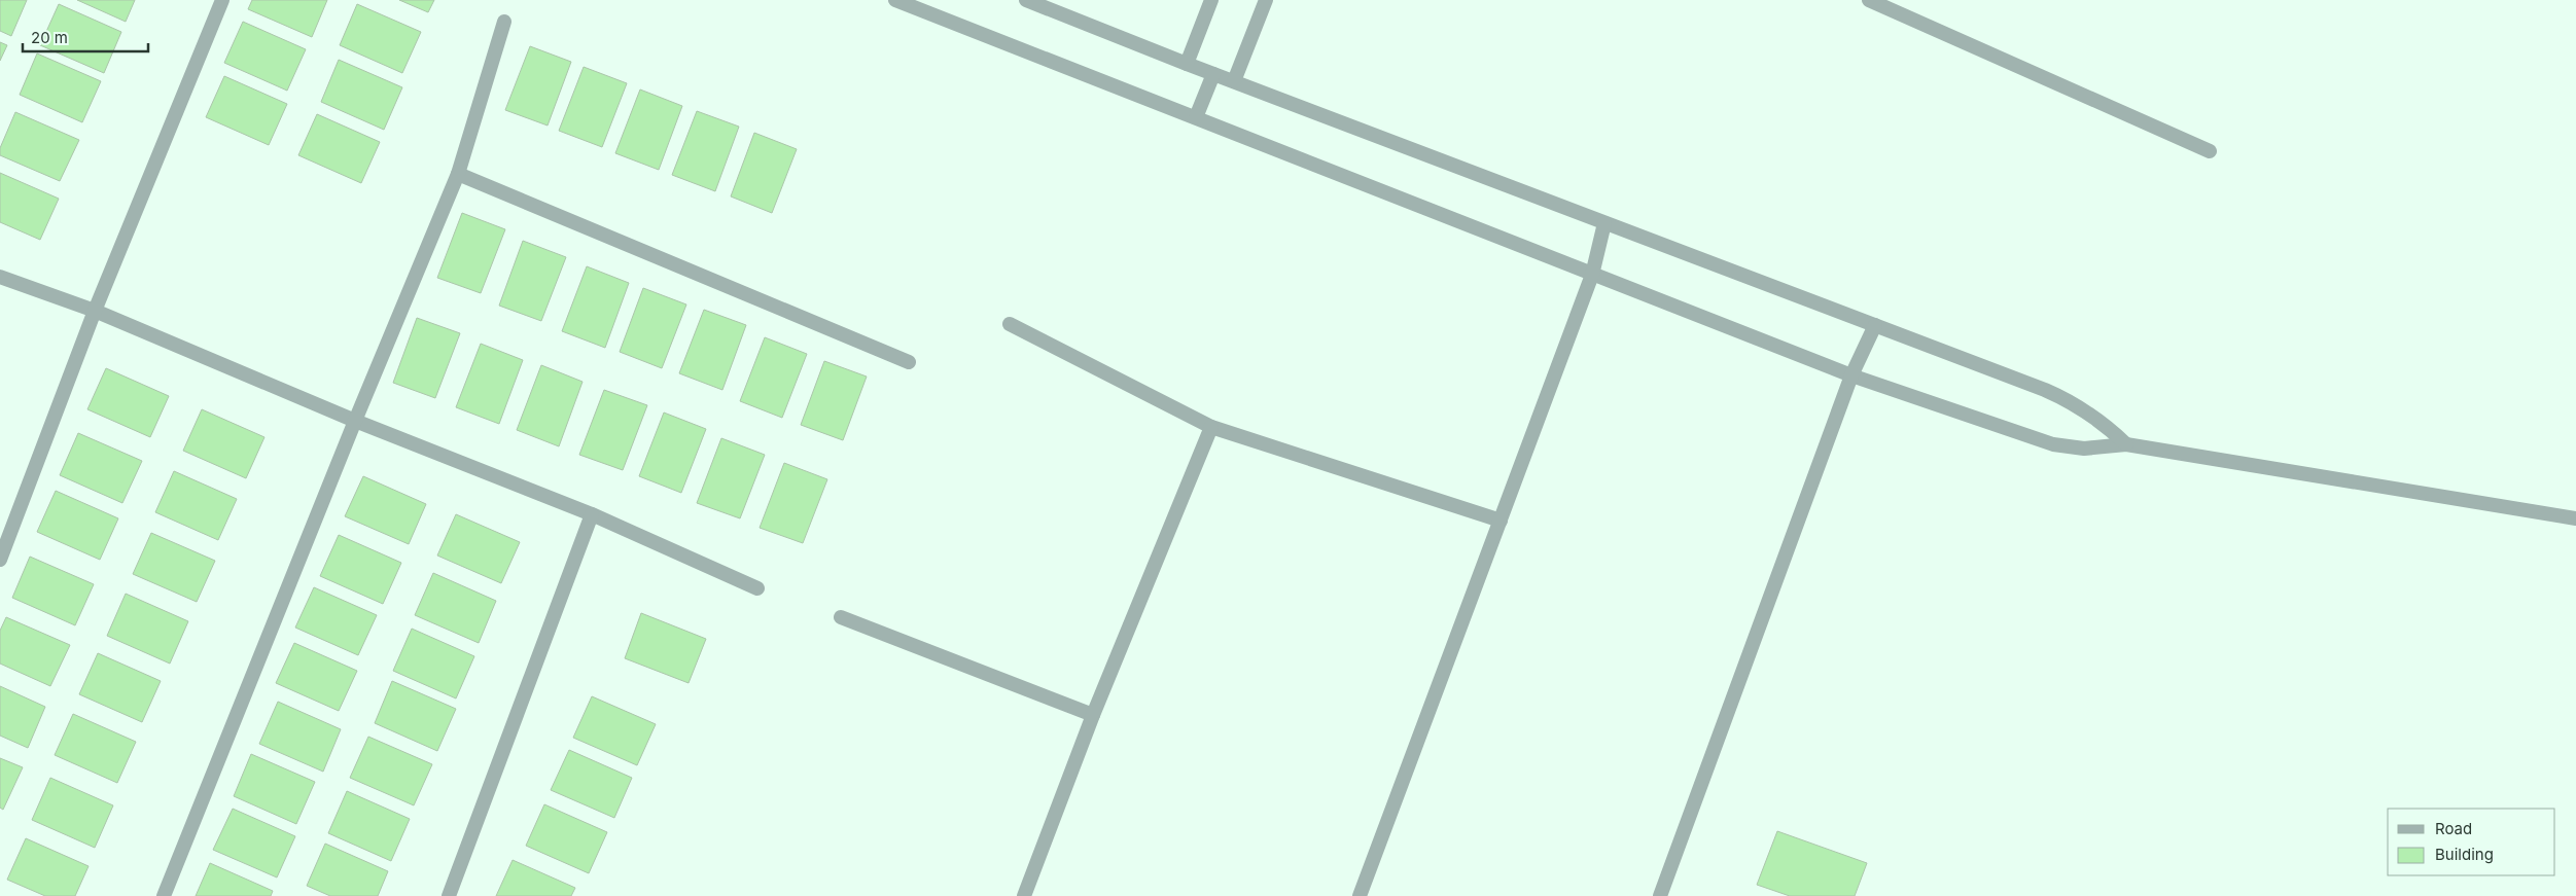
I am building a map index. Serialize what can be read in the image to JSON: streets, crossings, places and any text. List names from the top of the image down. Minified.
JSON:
{"legend":["Road","Building"],"scale_bar":"20 m"}
